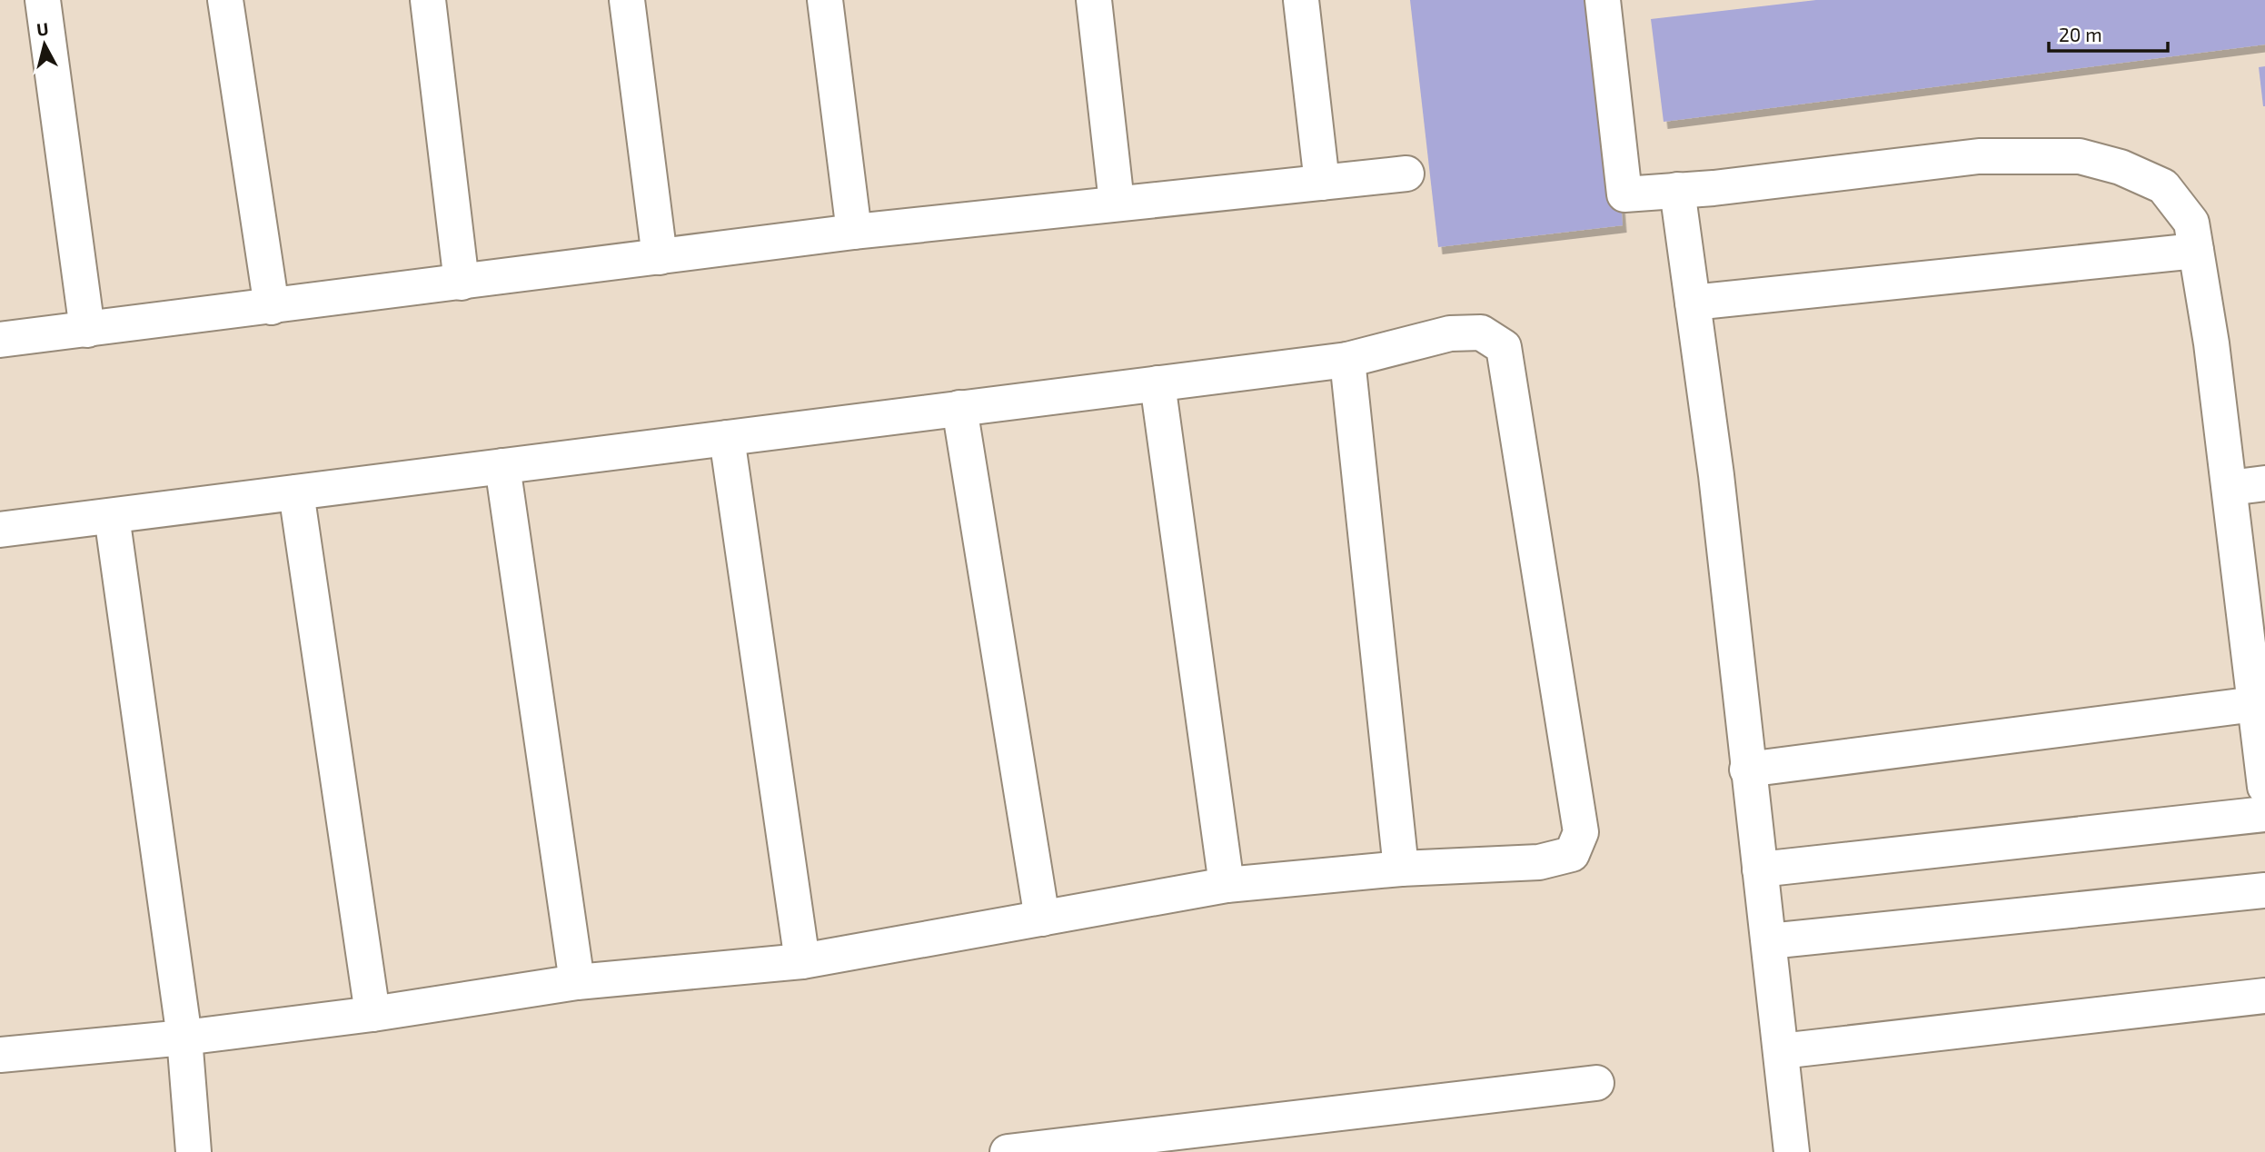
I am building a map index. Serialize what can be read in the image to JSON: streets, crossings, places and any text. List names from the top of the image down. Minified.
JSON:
{"scale_bar":"20 m","north":"top"}
